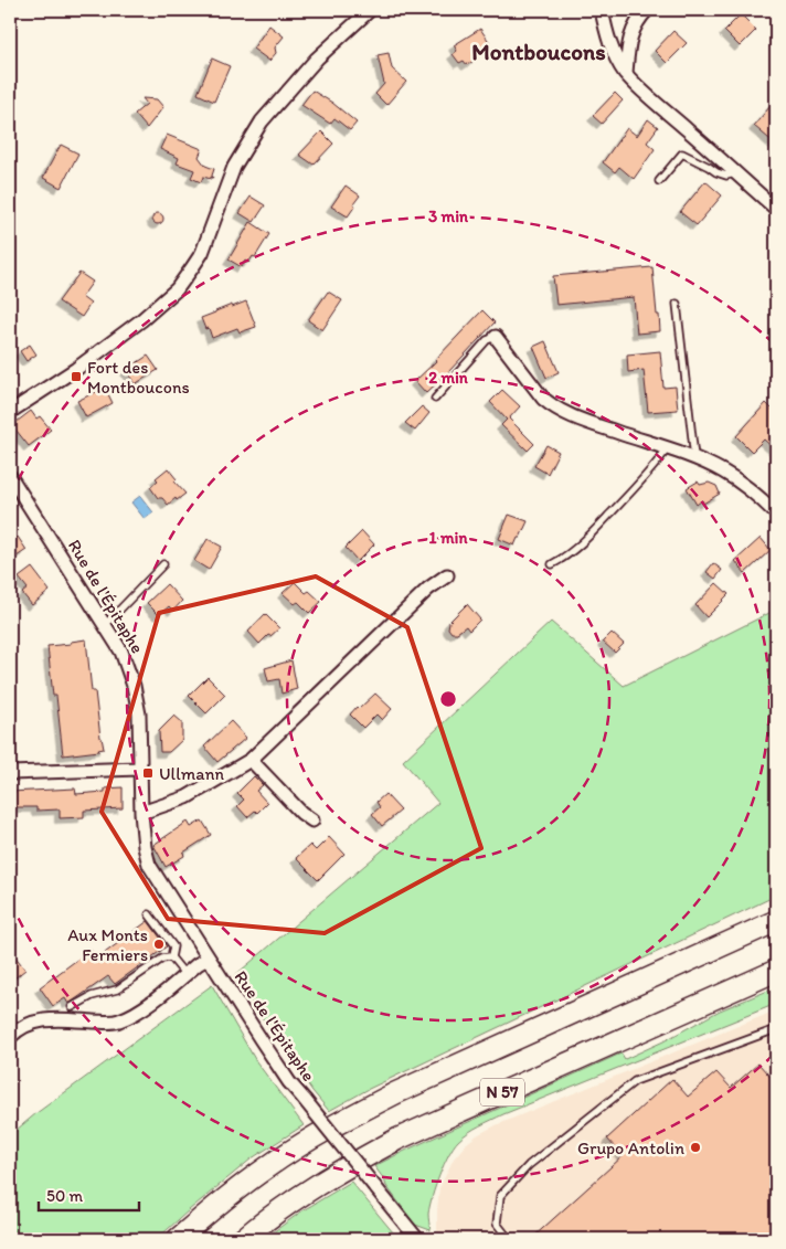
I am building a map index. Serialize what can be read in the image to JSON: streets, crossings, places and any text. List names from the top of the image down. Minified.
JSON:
{"streets":{"highway":["N 57"],"street":["Rue de l'Épitaphe"]},"districts":["Montboucons"],"places":{"transit":["Fort des Montboucons","Ullmann"],"other":["Aux Monts Fermiers","Grupo Antolin"]},"scale_bar":"50 m","rings":["3 min","2 min","1 min"]}
